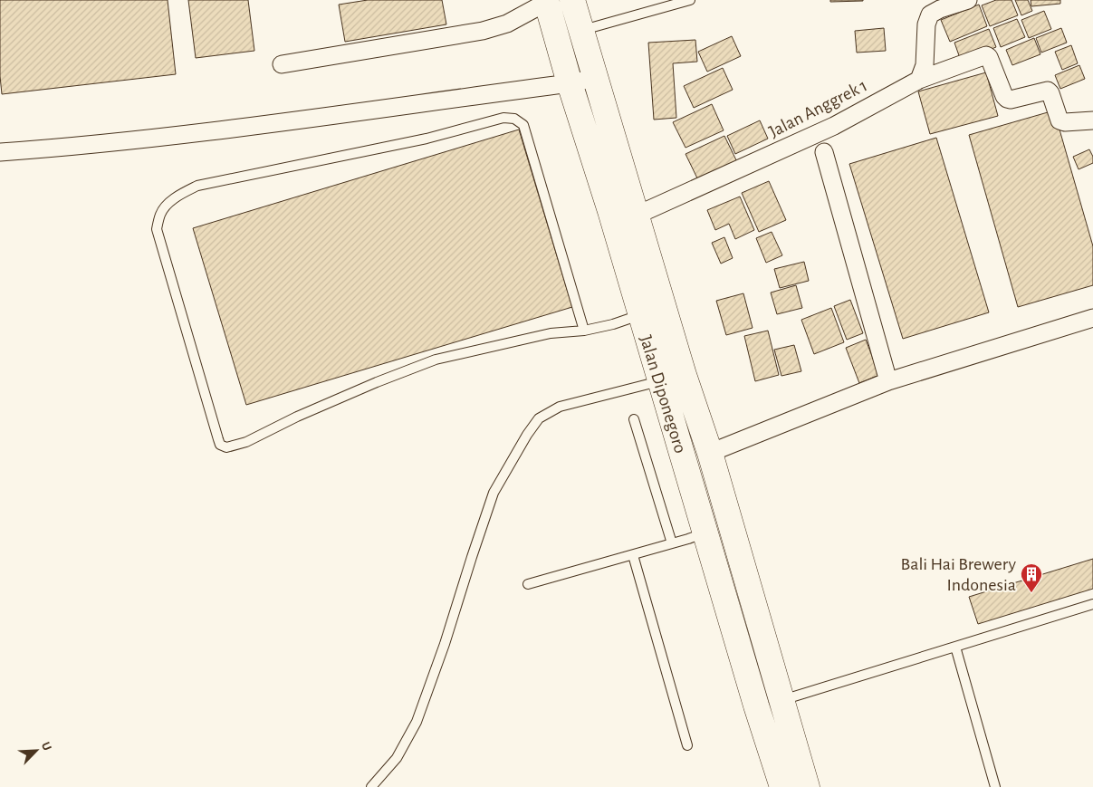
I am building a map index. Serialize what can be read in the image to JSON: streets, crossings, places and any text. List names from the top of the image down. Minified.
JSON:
{"streets":{"highway":["Jalan Diponegoro"],"street":["Jalan Anggrek 1"]},"crossings":[["Jalan Anggrek 1","Jalan Diponegoro"]],"places":{"building":["Bali Hai Brewery Indonesia"]},"north":"top right"}
